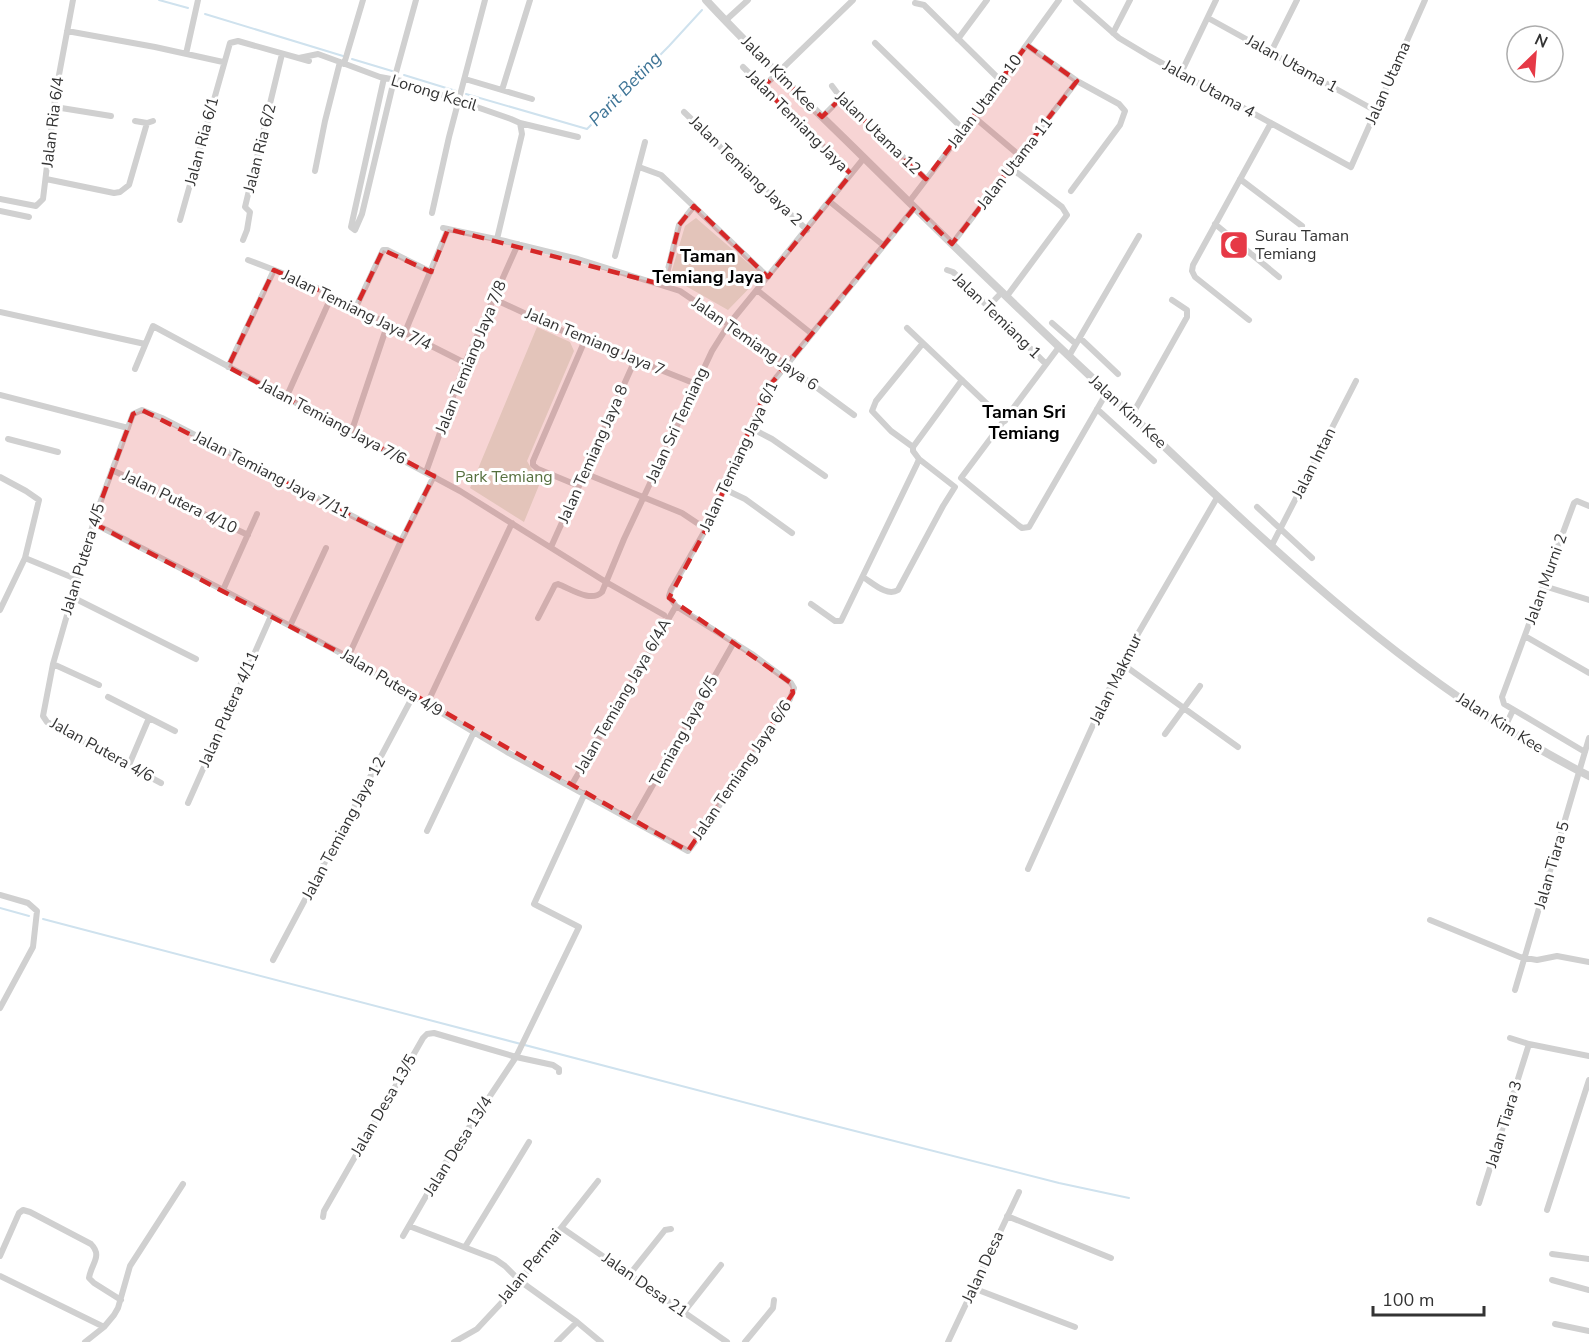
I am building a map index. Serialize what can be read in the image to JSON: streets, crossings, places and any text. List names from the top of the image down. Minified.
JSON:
{"streets":{"street":["Jalan Utama 1","Jalan Kim Kee","Jalan Utama","Jalan Utama 4","Lorong Kecil","Jalan Utama 10","Jalan Temiang Jaya","Jalan Ria 6/4","Jalan Utama 12","Jalan Ria 6/1","Jalan Ria 6/2","Jalan Utama 11","Jalan Temiang Jaya 2","Jalan Temiang Jaya 7/4","Jalan Temiang 1","Jalan Temiang Jaya 7","Jalan Temiang Jaya 6","Jalan Temiang Jaya 7/8","Jalan Temiang Jaya 7/6","Jalan Sri Temiang","Jalan Temiang Jaya 8","Jalan Temiang Jaya 6/1","Jalan Intan","Jalan Temiang Jaya 7/11","Jalan Putera 4/10","Jalan Putera 4/5","Jalan Murni 2","Jalan Makmur","Jalan Putera 4/9","Jalan Temiang Jaya 6/4A","Jalan Putera 4/11","Temiang Jaya 6/5","Jalan Putera 4/6","Jalan Temiang Jaya 6/6","Jalan Temiang Jaya 12","Jalan Tiara 5","Jalan Desa 13/5","Jalan Tiara 3","Jalan Desa 13/4","Jalan Permai","Jalan Desa","Jalan Desa 21"]},"crossings":[["Jalan Utama 1","Jalan Utama"],["Jalan Kim Kee","Jalan Utama 10"],["Jalan Kim Kee","Jalan Utama 11"],["Jalan Kim Kee","Jalan Sri Temiang"],["Jalan Kim Kee","Jalan Temiang Jaya 6/1"],["Jalan Kim Kee","Jalan Intan"],["Jalan Kim Kee","Jalan Makmur"],["Jalan Kim Kee","Jalan Tiara 5"],["Jalan Utama","Jalan Utama 4"],["Jalan Utama 10","Jalan Utama 12"],["Jalan Utama 10","Jalan Temiang Jaya 6/1"],["Jalan Temiang Jaya","Jalan Sri Temiang"],["Jalan Ria 6/1","Jalan Ria 6/2"],["Jalan Temiang Jaya 2","Jalan Sri Temiang"],["Jalan Temiang Jaya 7/4","Jalan Temiang Jaya 7/8"],["Jalan Temiang Jaya 7","Jalan Temiang Jaya 7/8"],["Jalan Temiang Jaya 7","Jalan Sri Temiang"],["Jalan Temiang Jaya 7","Jalan Temiang Jaya 8"],["Jalan Temiang Jaya 6","Jalan Temiang Jaya 7/8"],["Jalan Temiang Jaya 6","Jalan Sri Temiang"],["Jalan Temiang Jaya 6","Jalan Temiang Jaya 6/1"],["Jalan Temiang Jaya 7/8","Jalan Temiang Jaya 7/6"],["Jalan Temiang Jaya 7/6","Jalan Sri Temiang"],["Jalan Temiang Jaya 7/6","Jalan Temiang Jaya 8"],["Jalan Temiang Jaya 6/1","Jalan Temiang Jaya 6/4A"],["Jalan Temiang Jaya 7/11","Jalan Putera 4/5"],["Jalan Putera 4/10","Jalan Putera 4/5"],["Jalan Putera 4/5","Jalan Putera 4/9"],["Jalan Putera 4/5","Jalan Putera 4/6"],["Jalan Putera 4/9","Jalan Temiang Jaya 6/4A"],["Jalan Putera 4/9","Jalan Putera 4/11"],["Jalan Putera 4/9","Temiang Jaya 6/5"],["Jalan Putera 4/9","Jalan Temiang Jaya 6/6"],["Jalan Putera 4/9","Jalan Temiang Jaya 12"],["Jalan Putera 4/9","Jalan Desa 13/4"],["Temiang Jaya 6/5","Jalan Temiang Jaya 6/6"],["Jalan Desa 13/5","Jalan Desa 13/4"],["Jalan Permai","Jalan Desa 21"]],"districts":["Taman Temiang Jaya","Taman Sri Temiang"],"water":["Parit Beting"],"parks":["Park Temiang"],"places":{"mosque":["Surau Taman Temiang"]},"scale_bar":"100 m","north":"top right"}
